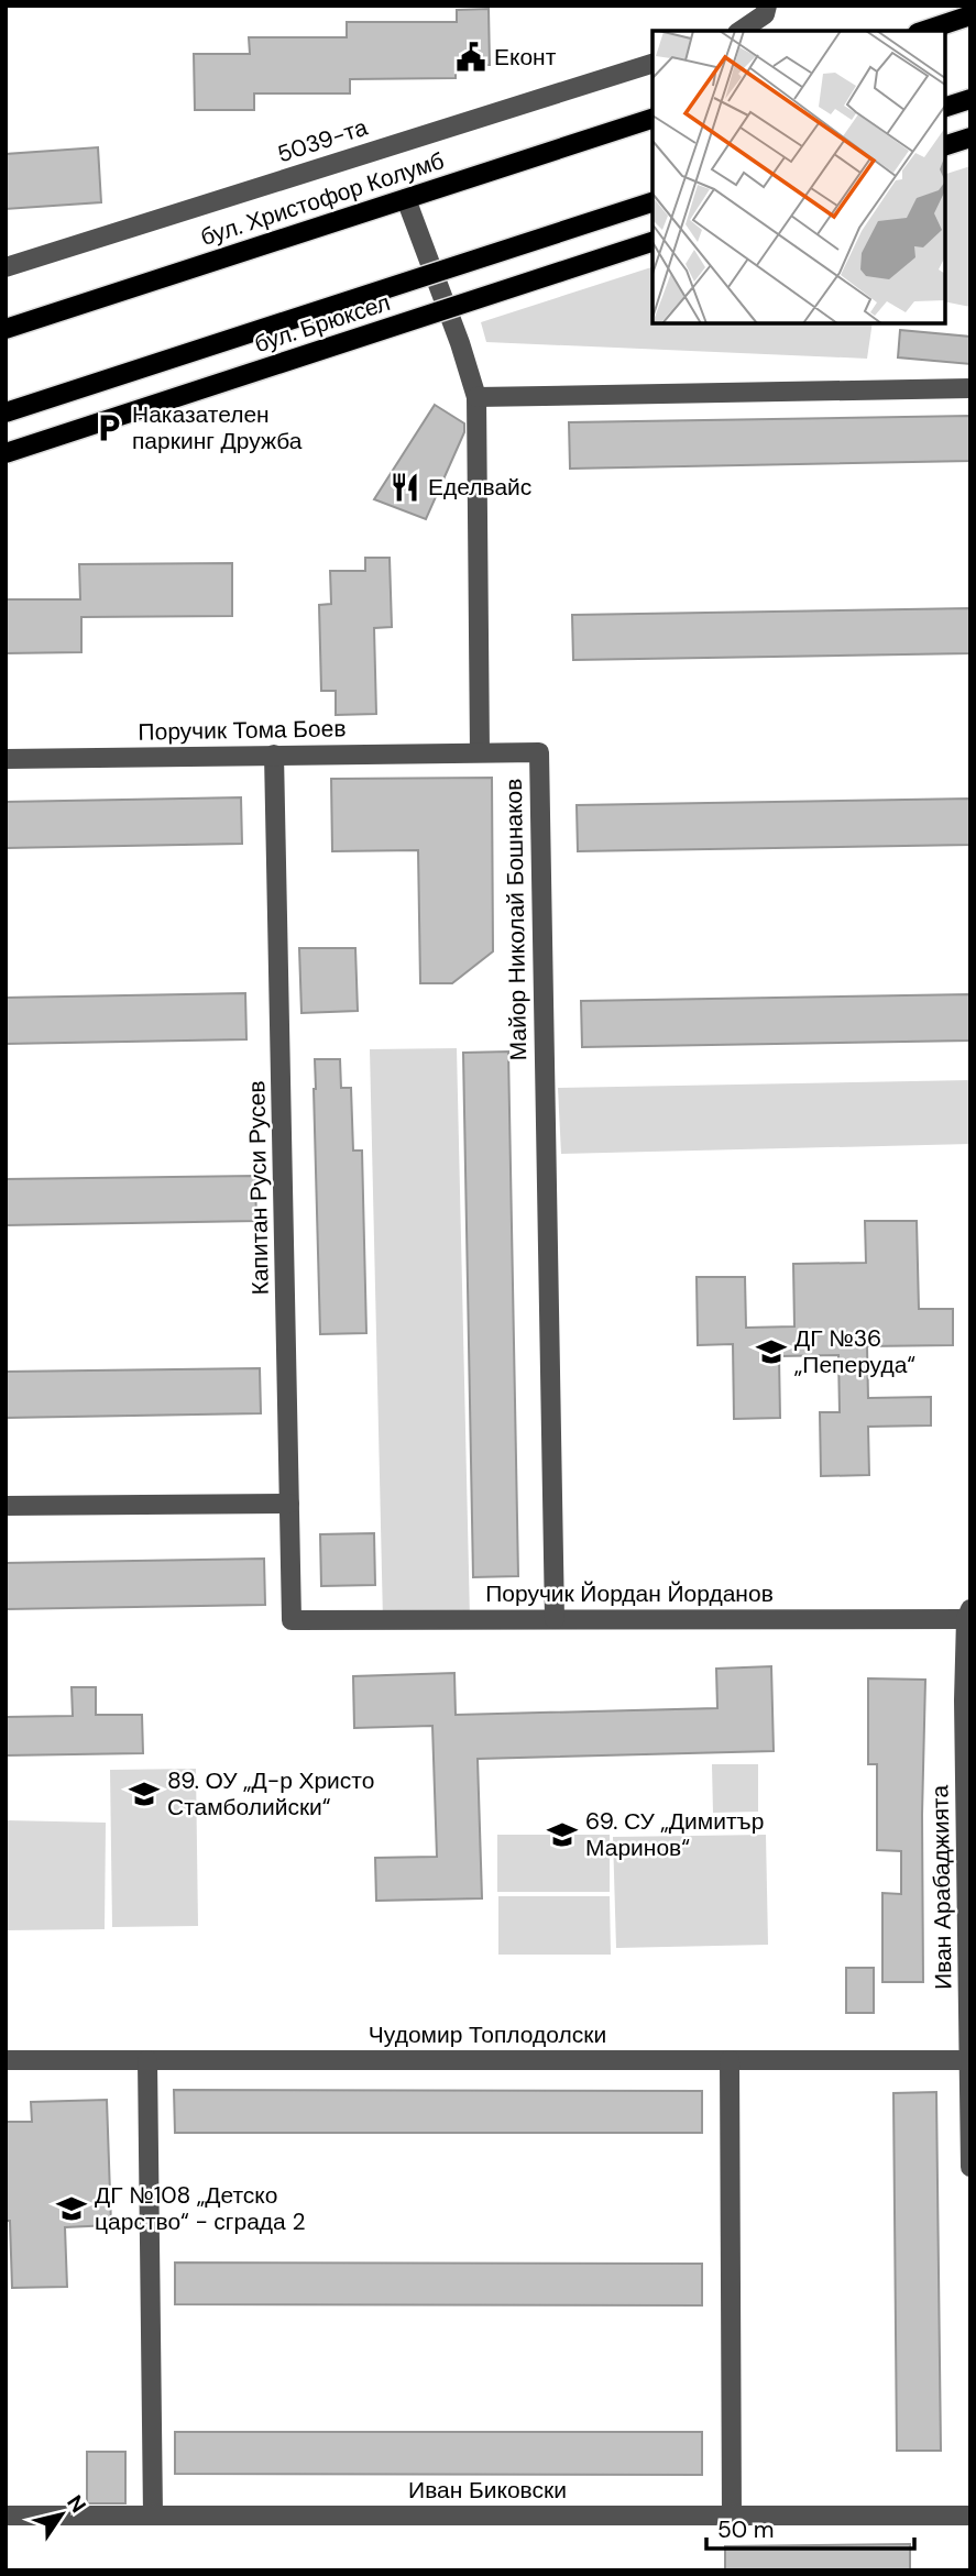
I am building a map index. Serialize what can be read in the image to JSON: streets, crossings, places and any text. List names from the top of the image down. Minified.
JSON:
{"streets":{"main road":["бул. Христофор Колумб","бул. Брюксел"],"street":["5039-та","Поручик Тома Боев","Майор Николай Бошнаков","Капитан Руси Русев","Поручик Йордан Йорданов","Иван Арабаджията","Чудомир Топлодолски","Иван Биковски"]},"crossings":[["бул. Христофор Колумб","Майор Николай Бошнаков"],["Поручик Тома Боев","Майор Николай Бошнаков"],["Поручик Тома Боев","Капитан Руси Русев"],["Майор Николай Бошнаков","Поручик Йордан Йорданов"],["Капитан Руси Русев","Поручик Йордан Йорданов"],["Поручик Йордан Йорданов","Иван Арабаджията"],["Иван Арабаджията","Чудомир Топлодолски"]],"places":{"public building":["Еконт"],"parking":["Наказателен паркинг Дружба"],"restaurant":["Еделвайс"],"school or university":["ДГ №36 „Пеперуда“","89. ОУ „Д-р Христо Стамболийски“","69. СУ „Димитър Маринов“","ДГ №108 „Детско царство“ - сграда 2"]},"scale_bar":"50 m","north":"top right"}
